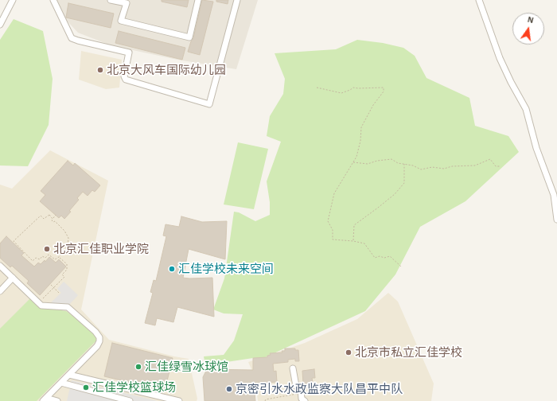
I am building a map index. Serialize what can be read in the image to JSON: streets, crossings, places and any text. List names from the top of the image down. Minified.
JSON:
{"places":["北京大风车国际幼儿园","北京汇佳职业学院","汇佳学校未来空间","北京市私立汇佳学校","汇佳绿雪冰球馆","汇佳学校篮球场","京密引水水政监察大队昌平中队"],"north":"top"}
